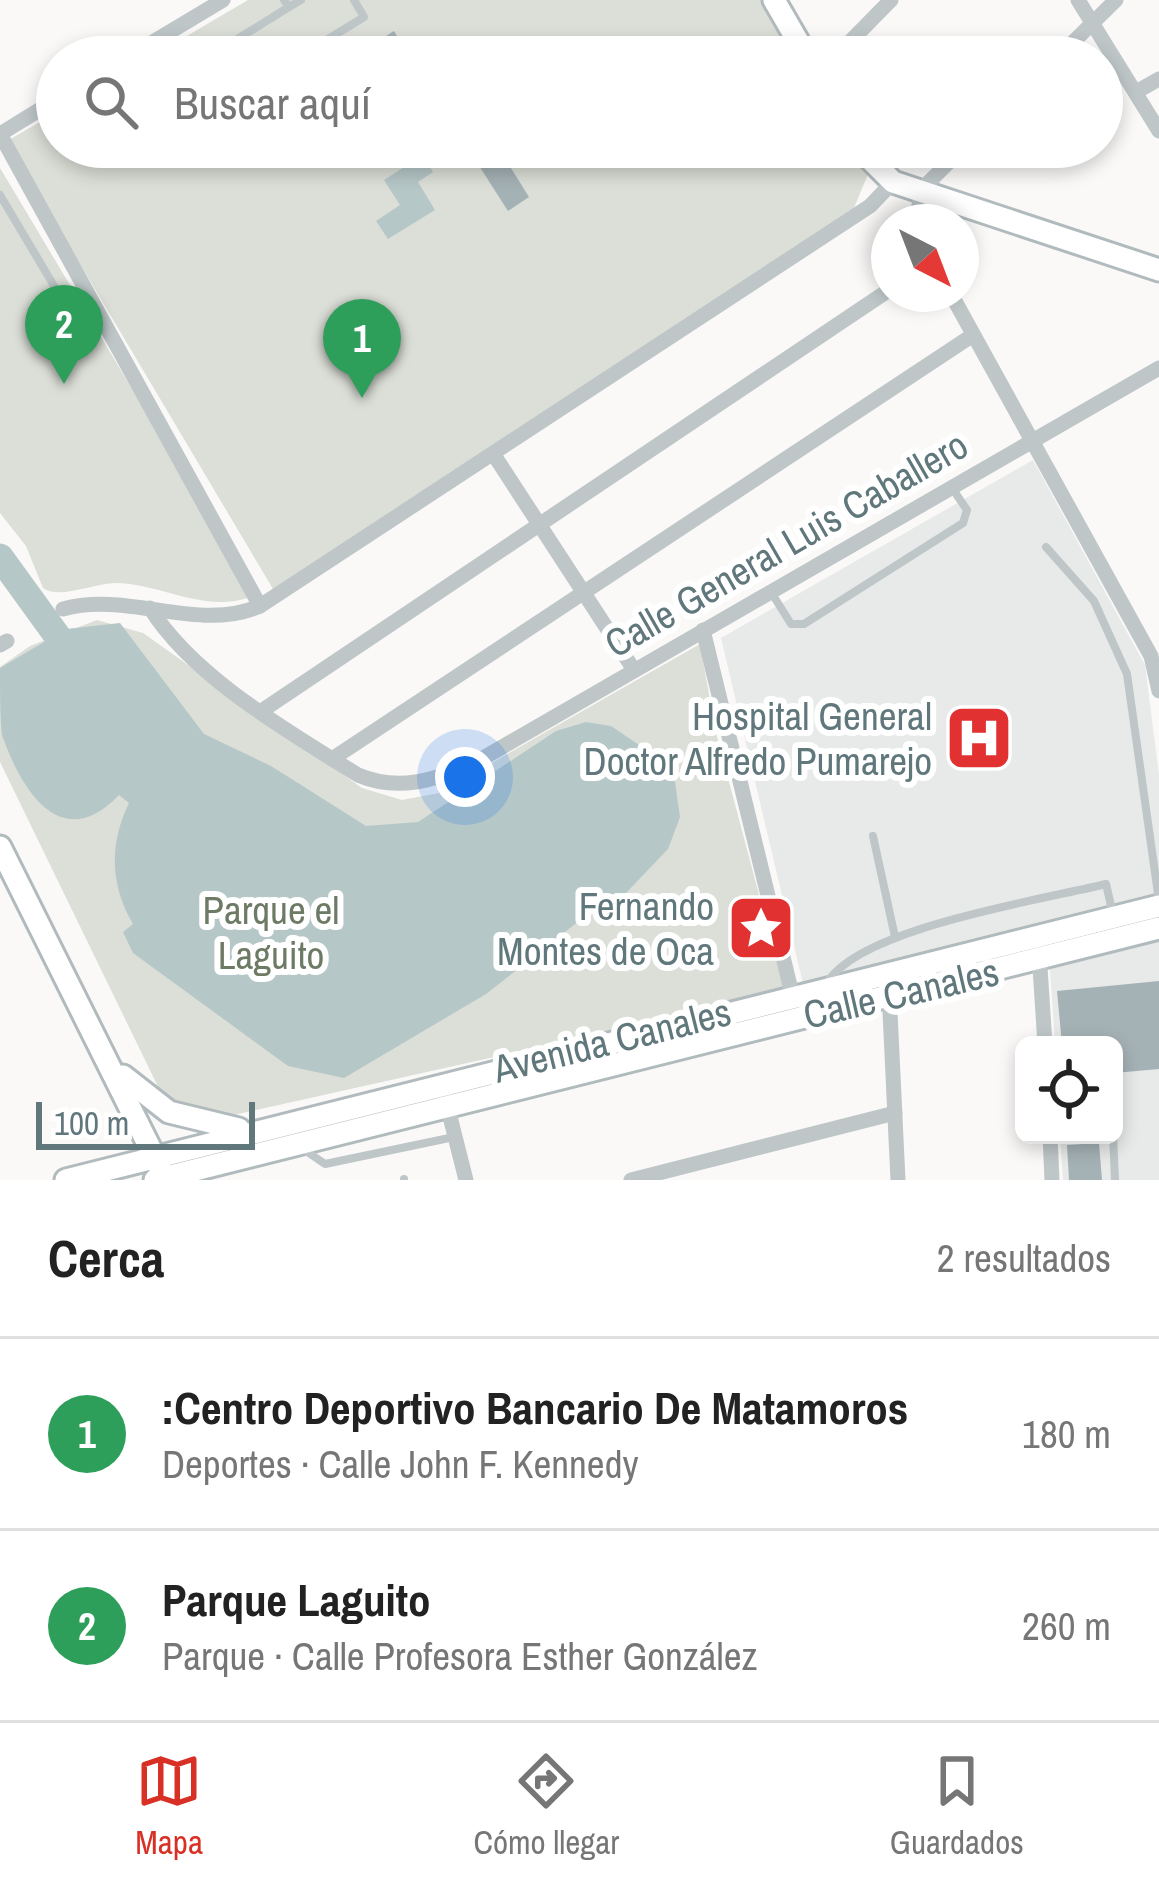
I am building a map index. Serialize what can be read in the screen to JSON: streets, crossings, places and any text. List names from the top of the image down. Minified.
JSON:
{"streets":{"main road":["Calle Canales","Avenida Canales"],"street":["Calle General Luis Caballero"]},"crossings":[["Calle Canales","Avenida Canales"]],"parks":["Parque el Laguito"],"places":{"hospital":["Hospital General Doctor Alfredo Pumarejo"],"place":["Fernando Montes de Oca"]},"scale_bar":"100 m","north":"bottom right","page":{"search":"Buscar aquí","pins":["2","1"],"scale":"100 m","heading":["Cerca","2 resultados"],"list":[{"mark":"1","name":":Centro Deportivo Bancario De Matamoros","note":"Deportes · Calle John F. Kennedy","value":"180 m"},{"mark":"2","name":"Parque Laguito","note":"Parque · Calle Profesora Esther González","value":"260 m"}],"nav":["Mapa","Cómo llegar","Guardados"]}}
